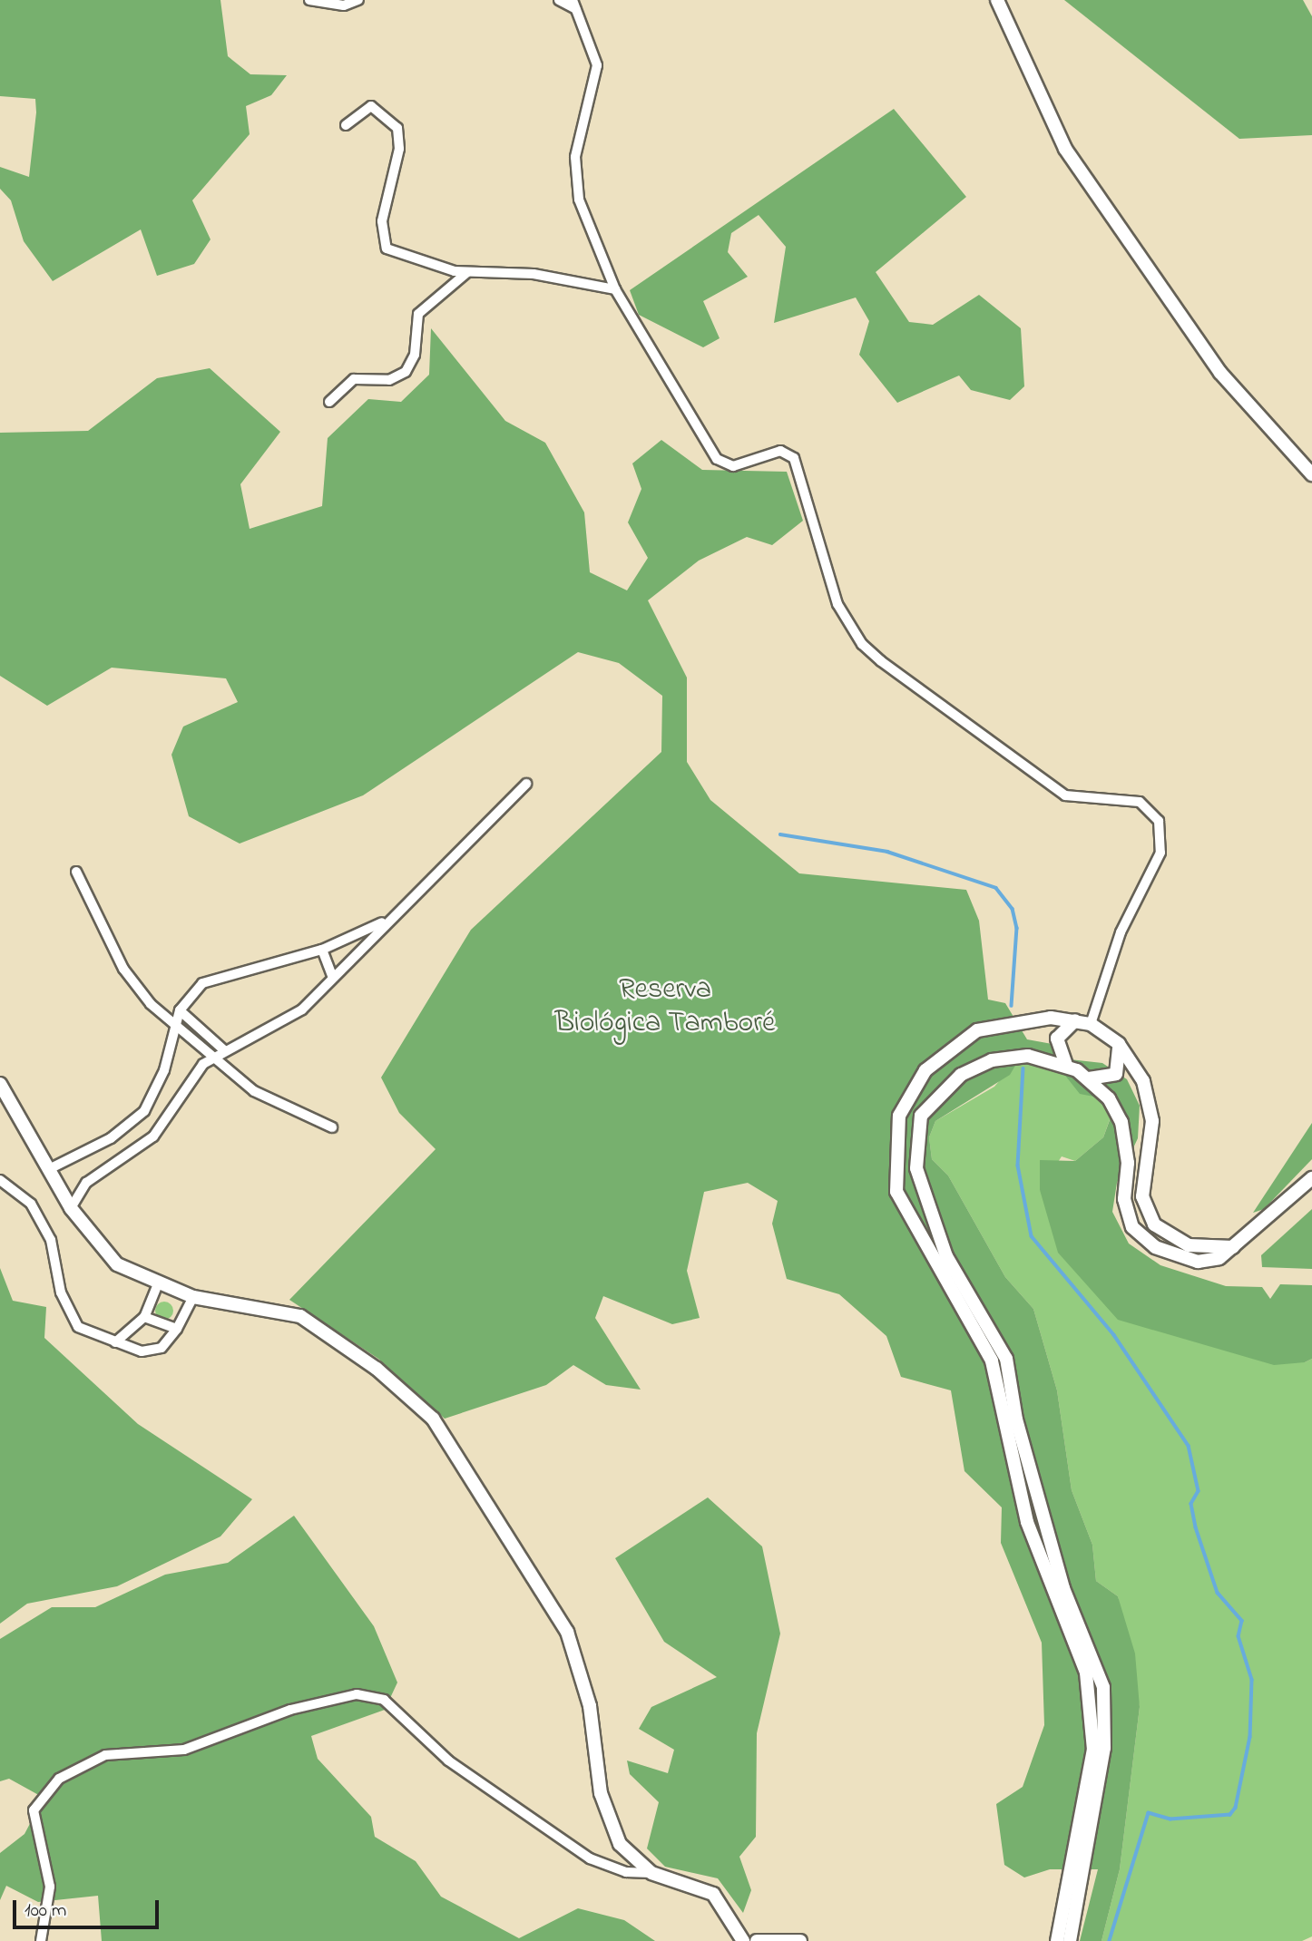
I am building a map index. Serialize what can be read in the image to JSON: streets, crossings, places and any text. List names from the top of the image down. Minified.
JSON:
{"parks":["Reserva Biológica Tamboré"],"scale_bar":"100 m"}
